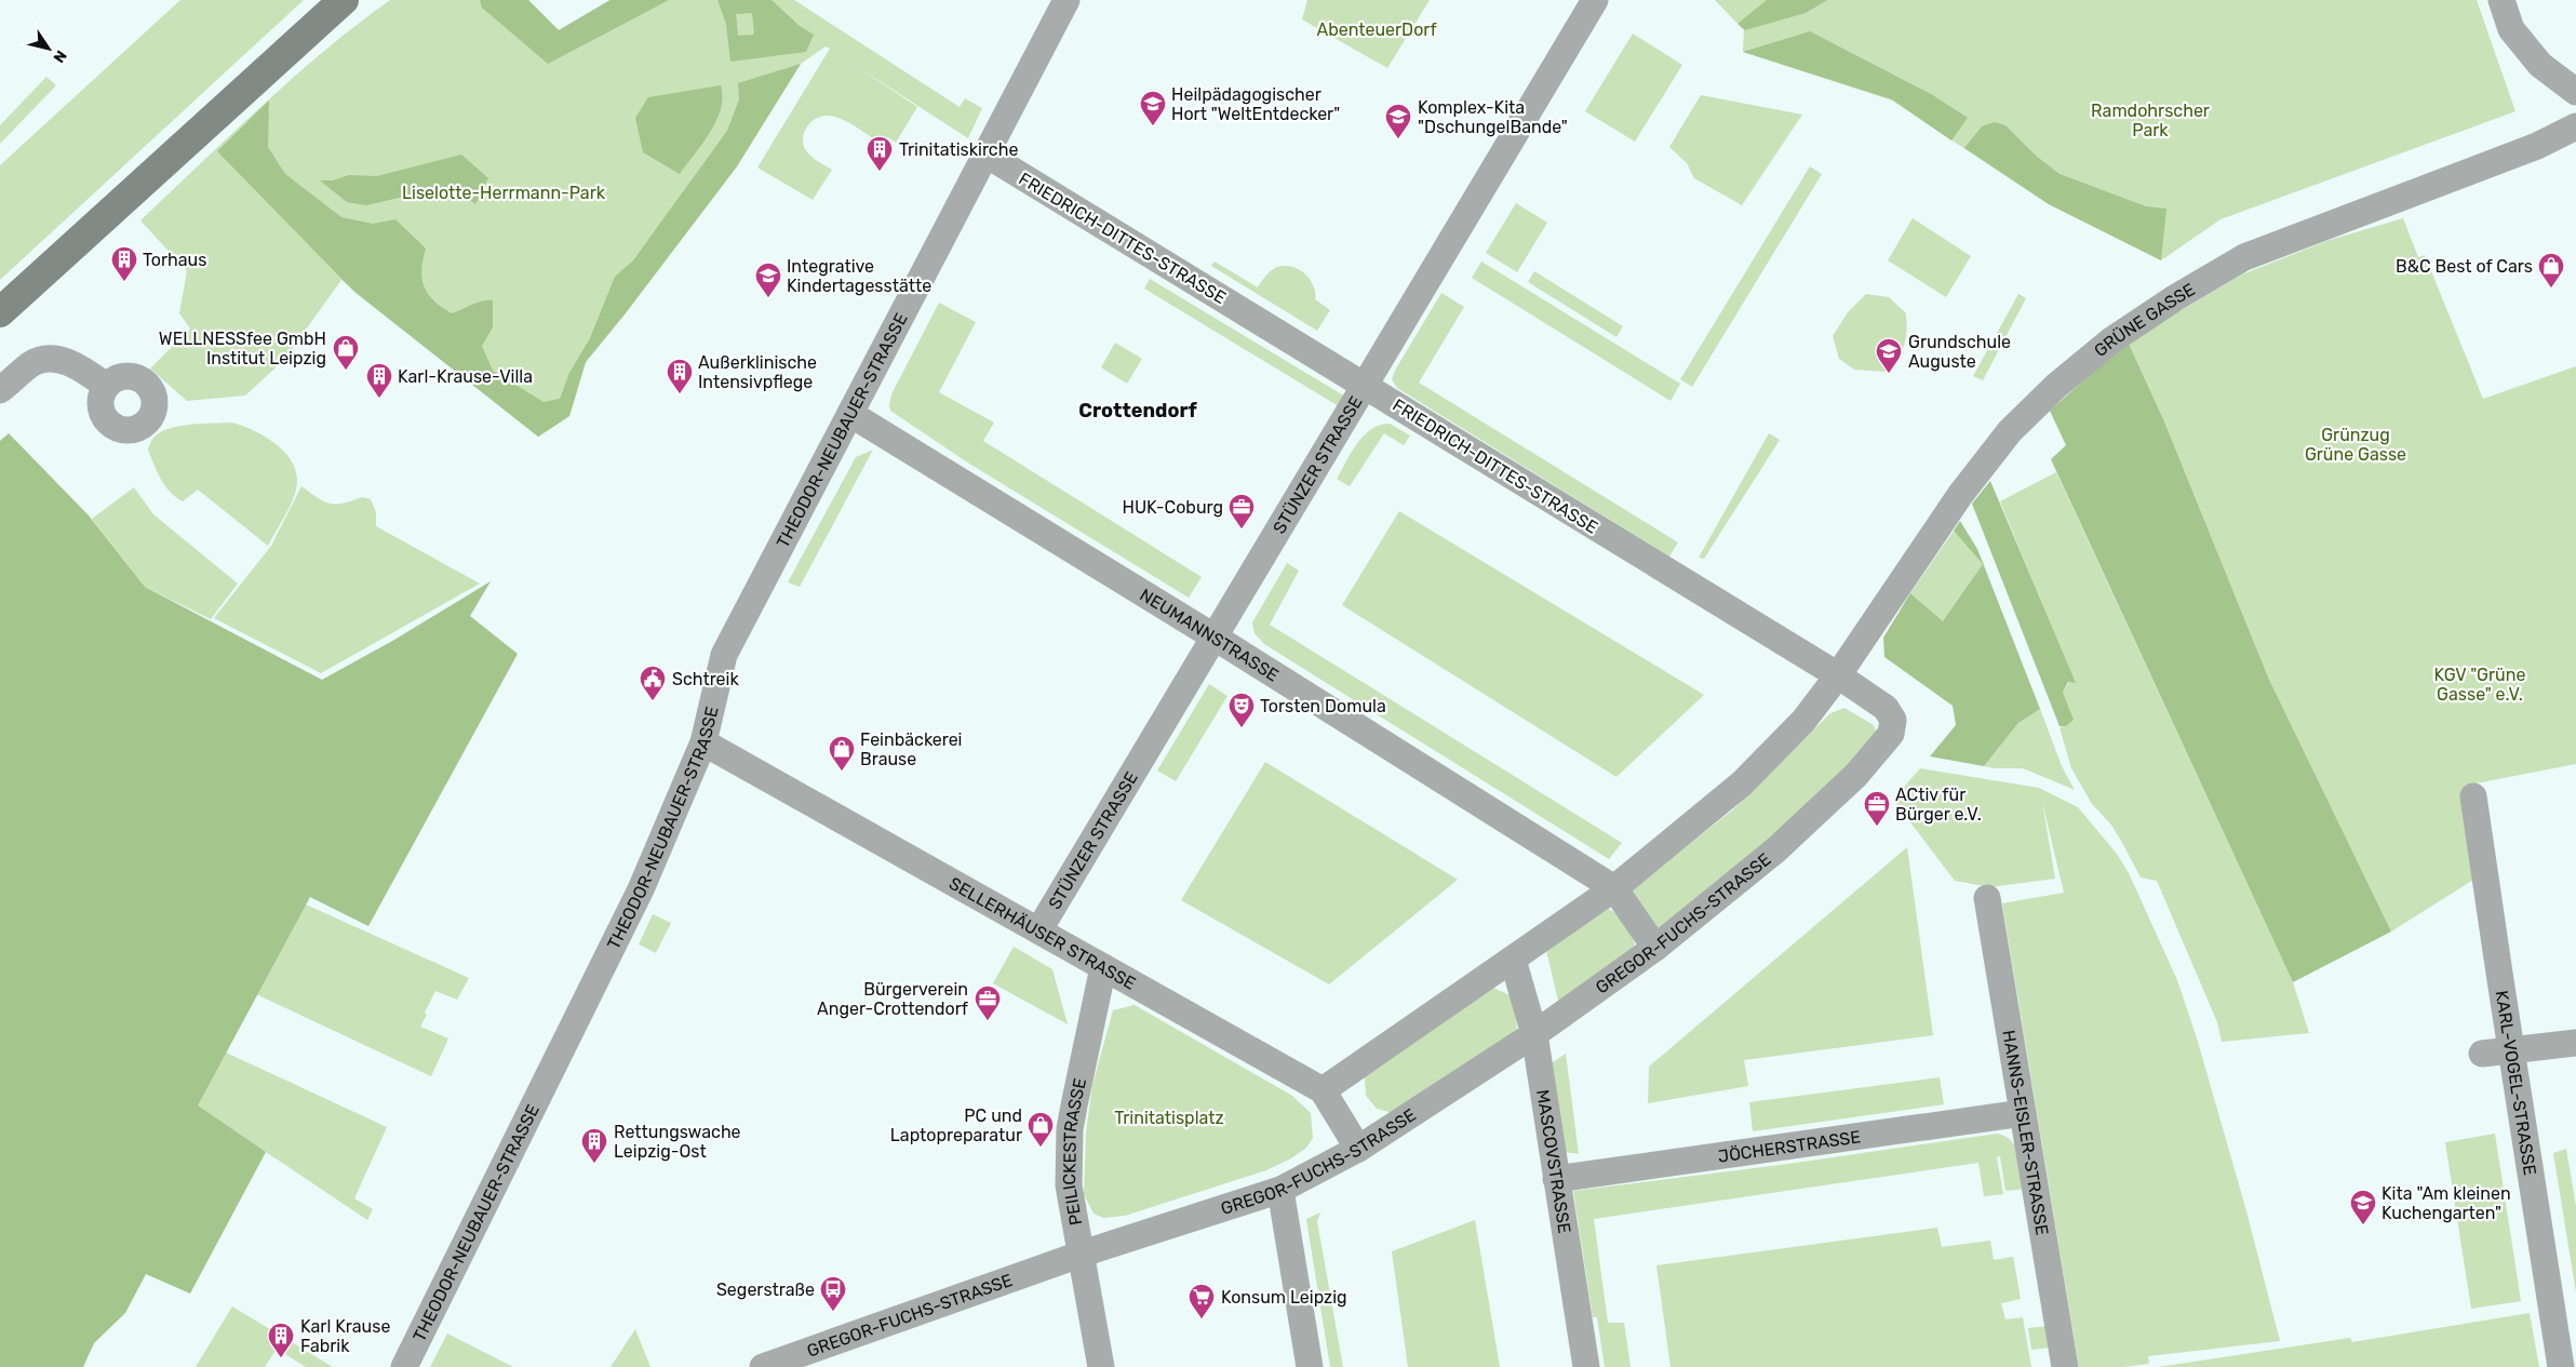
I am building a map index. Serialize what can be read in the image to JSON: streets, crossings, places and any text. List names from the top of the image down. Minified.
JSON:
{"streets":{"street":["FRIEDRICH-DITTES-STRASSE","GRÜNE GASSE","THEODOR-NEUBAUER-STRASSE","STÜNZER STRASSE","NEUMANNSTRASSE","GREGOR-FUCHS-STRASSE","SELLERHÄUSER STRASSE","KARL-VOGEL-STRASSE","HANNS-EISLER-STRASSE","JÖCHERSTRASSE","PEILICKESTRASSE","MASCOVSTRASSE"]},"crossings":[["FRIEDRICH-DITTES-STRASSE","GRÜNE GASSE"],["FRIEDRICH-DITTES-STRASSE","THEODOR-NEUBAUER-STRASSE"],["FRIEDRICH-DITTES-STRASSE","STÜNZER STRASSE"],["FRIEDRICH-DITTES-STRASSE","GREGOR-FUCHS-STRASSE"],["GRÜNE GASSE","GREGOR-FUCHS-STRASSE"],["THEODOR-NEUBAUER-STRASSE","NEUMANNSTRASSE"],["THEODOR-NEUBAUER-STRASSE","SELLERHÄUSER STRASSE"],["STÜNZER STRASSE","NEUMANNSTRASSE"],["STÜNZER STRASSE","SELLERHÄUSER STRASSE"],["NEUMANNSTRASSE","GREGOR-FUCHS-STRASSE"],["GREGOR-FUCHS-STRASSE","SELLERHÄUSER STRASSE"],["GREGOR-FUCHS-STRASSE","PEILICKESTRASSE"],["GREGOR-FUCHS-STRASSE","MASCOVSTRASSE"],["SELLERHÄUSER STRASSE","PEILICKESTRASSE"],["HANNS-EISLER-STRASSE","JÖCHERSTRASSE"],["JÖCHERSTRASSE","MASCOVSTRASSE"]],"districts":["Crottendorf"],"parks":["AbenteuerDorf","Ramdohrscher Park","Liselotte-Herrmann-Park","Grünzug Grüne Gasse","KGV \"Grüne Gasse\" e.V.","Trinitatisplatz"],"places":{"school or university":["Heilpädagogischer Hort \"WeltEntdecker\"","Komplex-Kita \"DschungelBande\"","Integrative Kindertagesstätte","Grundschule Auguste","Kita \"Am kleinen Kuchengarten\""],"building":["Trinitatiskirche","Torhaus","Außerklinische Intensivpflege","Karl-Krause-Villa","Rettungswache Leipzig-Ost","Karl Krause Fabrik"],"shop":["B&C Best of Cars","WELLNESSfee GmbH Institut Leipzig","Feinbäckerei Brause","PC und Laptopreparatur"],"office":["HUK-Coburg","ACtiv für Bürger e.V.","Bürgerverein Anger-Crottendorf"],"public building":["Schtreik"],"theatre":["Torsten Domula"],"bus stop":["Segerstraße"],"supermarket":["Konsum Leipzig"]},"north":"bottom right"}
